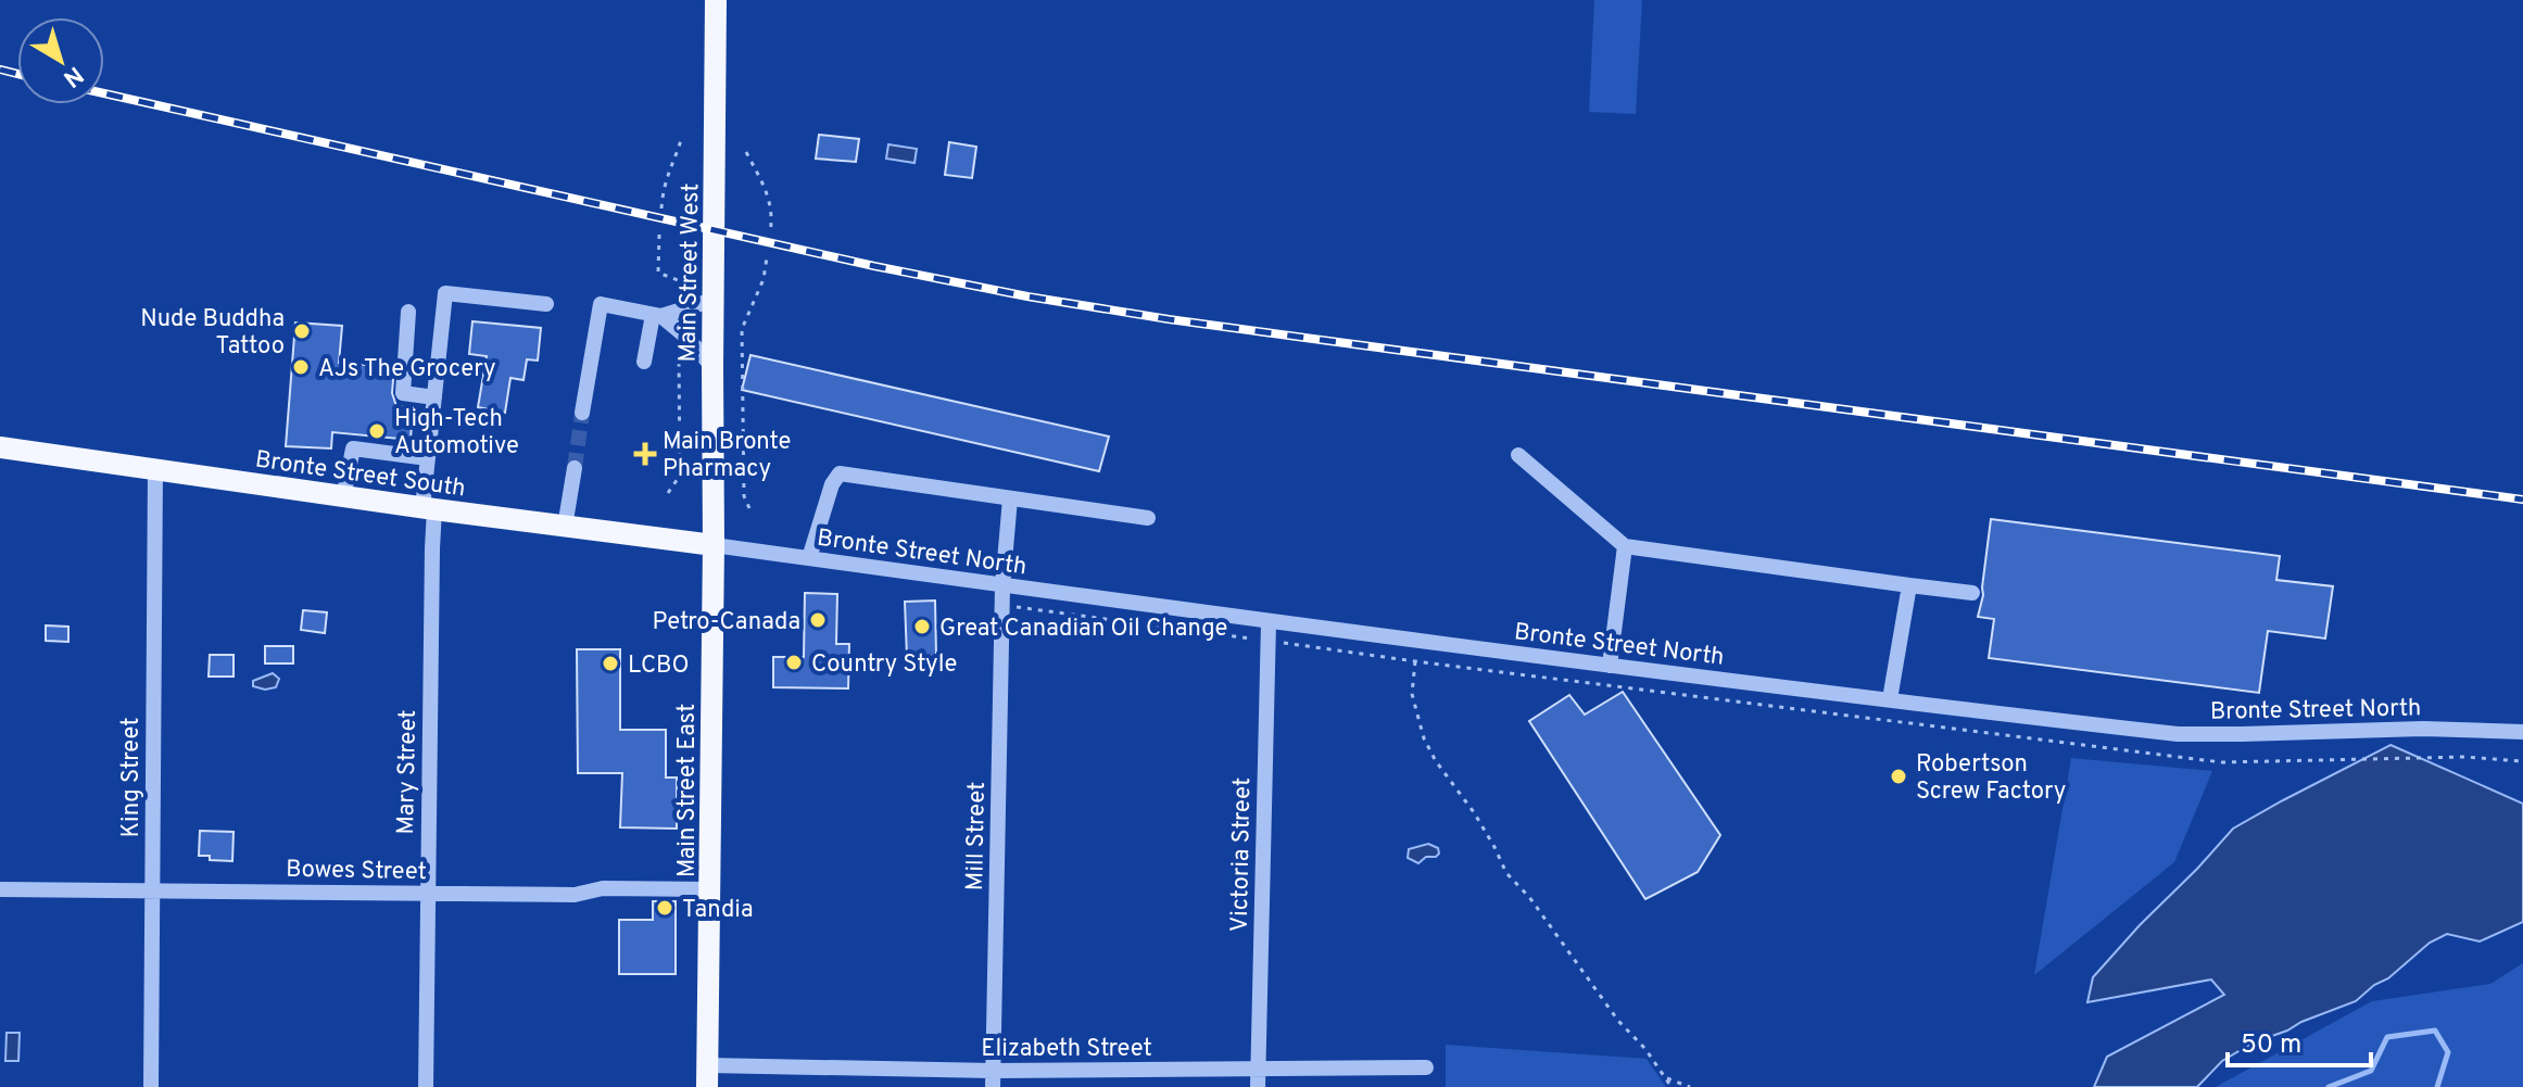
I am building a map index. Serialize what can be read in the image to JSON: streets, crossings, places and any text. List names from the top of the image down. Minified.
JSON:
{"streets":{"main road":["Main Street West","Bronte Street South","Main Street East"],"street":["Bronte Street North","Mary Street","King Street","Mill Street","Victoria Street","Bowes Street","Elizabeth Street"]},"crossings":[["Main Street West","Bronte Street South"],["Main Street West","Bronte Street North"],["Main Street West","Main Street East"],["Bronte Street South","Bronte Street North"],["Bronte Street South","Mary Street"],["Bronte Street South","King Street"],["Bronte Street South","Main Street East"],["Bronte Street North","Main Street East"],["Bronte Street North","Mill Street"],["Bronte Street North","Victoria Street"],["Mary Street","Bowes Street"],["King Street","Bowes Street"],["Main Street East","Bowes Street"],["Main Street East","Elizabeth Street"],["Mill Street","Elizabeth Street"],["Victoria Street","Elizabeth Street"]],"places":{"other":["Nude Buddha Tattoo","AJs The Grocery","High-Tech Automotive","Petro-Canada","Great Canadian Oil Change","Country Style","LCBO","Robertson Screw Factory","Tandia"],"health":["Main Bronte Pharmacy"]},"scale_bar":"50 m","north":"bottom right"}
